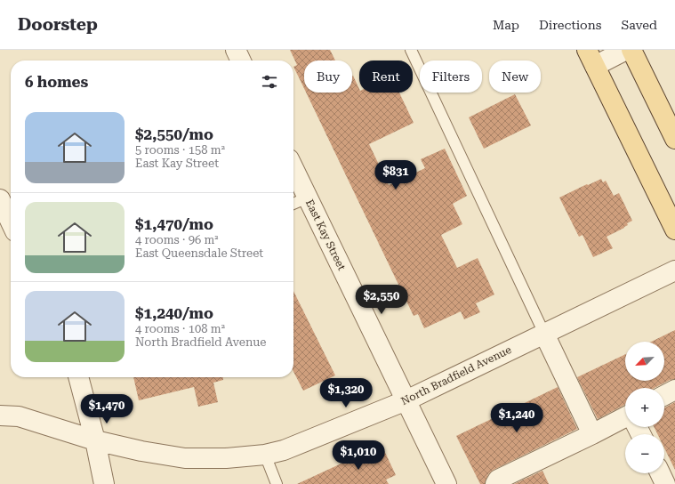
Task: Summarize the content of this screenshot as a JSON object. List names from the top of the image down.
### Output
{
  "streets": {
    "street": ["East Kay Street", "North Bradfield Avenue"]
  },
  "crossings": [
    ["East Kay Street", "North Bradfield Avenue"]
  ],
  "north": "bottom left",
  "page": {
    "header": "Doorstep",
    "nav": ["Map", "Directions", "Saved"],
    "chip": [
      "Buy",
      "Rent",
      "Filters",
      "New"
    ],
    "heading": "6 homes",
    "list": [
      {
        "name": "$2,550/mo",
        "note": "5 rooms · 158 m² · East Kay Street"
      },
      {
        "name": "$1,470/mo",
        "note": "4 rooms · 96 m² · East Queensdale Street"
      },
      {
        "name": "$1,240/mo",
        "note": "4 rooms · 108 m² · North Bradfield Avenue"
      }
    ],
    "price": [
      "$831",
      "$2,550",
      "$1,320",
      "$1,470",
      "$1,240",
      "$1,010"
    ],
    "map_buttons": ["+", "−"]
  }
}
